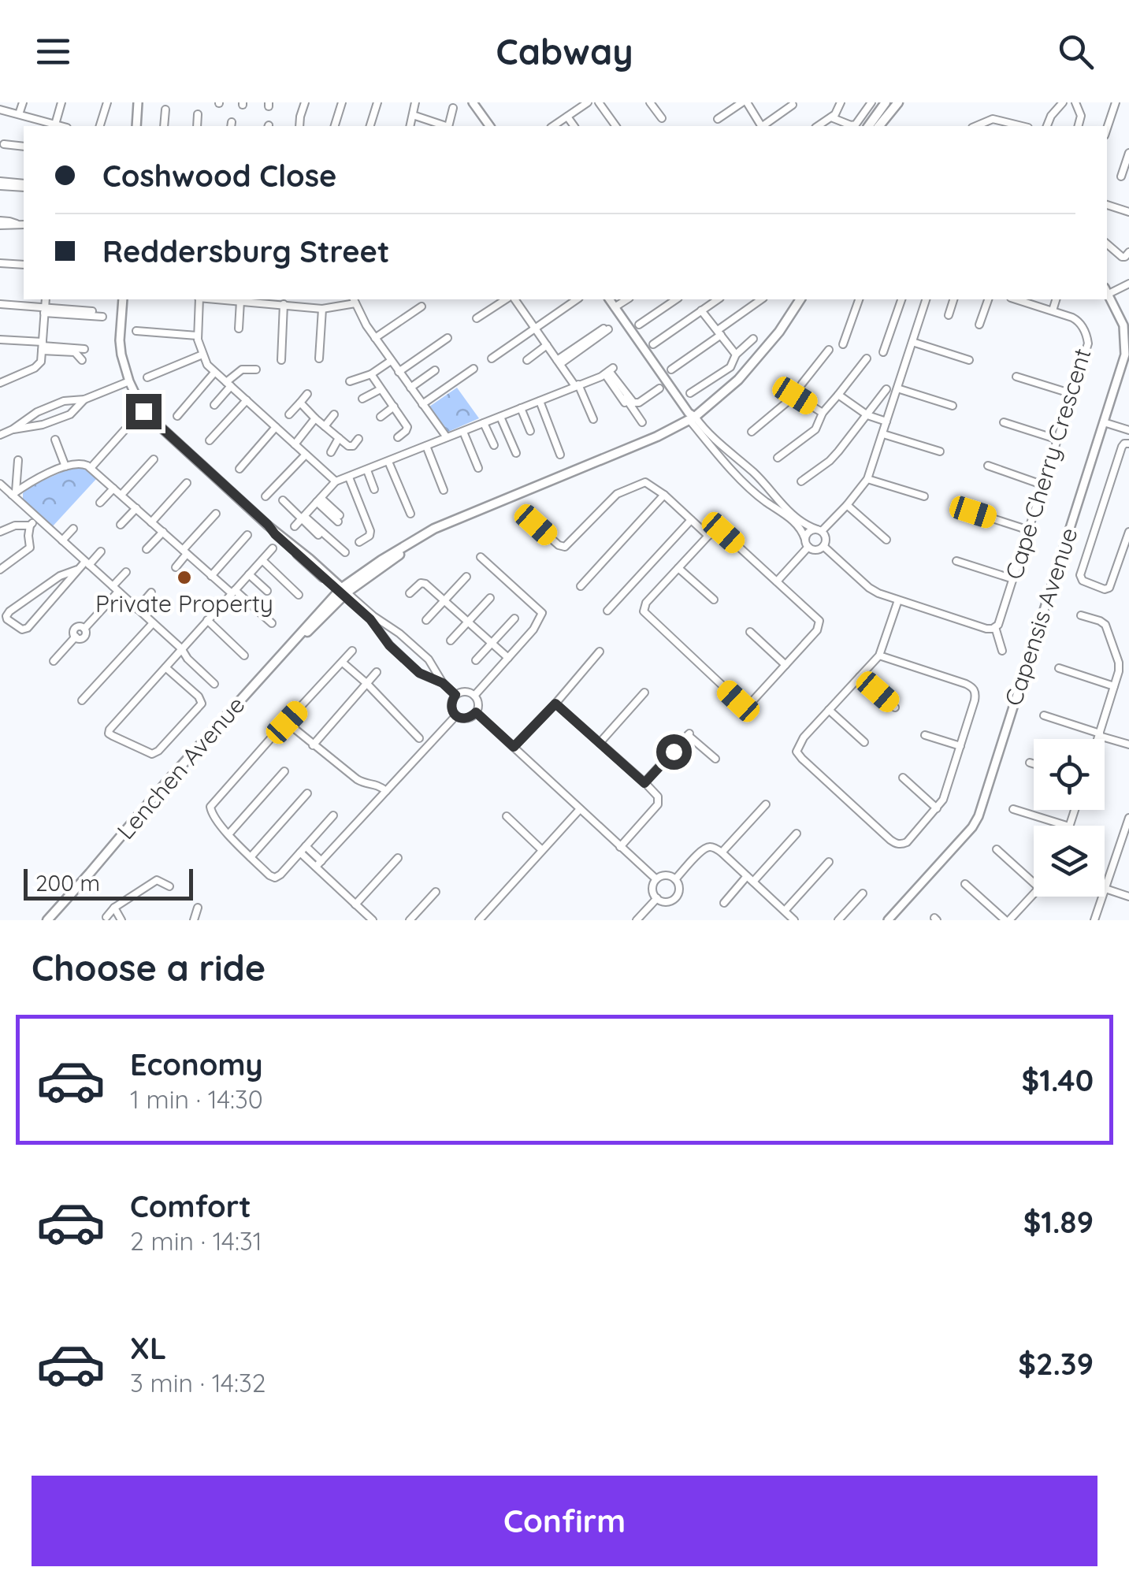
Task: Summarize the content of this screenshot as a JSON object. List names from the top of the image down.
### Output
{
  "streets": {
    "main road": ["Lenchen Avenue"],
    "street": ["Cape Cherry Crescent", "Capensis Avenue"]
  },
  "places": ["Private Property"],
  "scale_bar": "200 m",
  "page": {
    "header": "Cabway",
    "banner": ["Coshwood Close", "Reddersburg Street"],
    "scale": "200 m",
    "heading": "Choose a ride",
    "list": [
      {
        "name": "Economy",
        "note": "1 min · 14:30",
        "value": "$1.40"
      },
      {
        "name": "Comfort",
        "note": "2 min · 14:31",
        "value": "$1.89"
      },
      {
        "name": "XL",
        "note": "3 min · 14:32",
        "value": "$2.39"
      }
    ],
    "buttons": "Confirm"
  }
}
